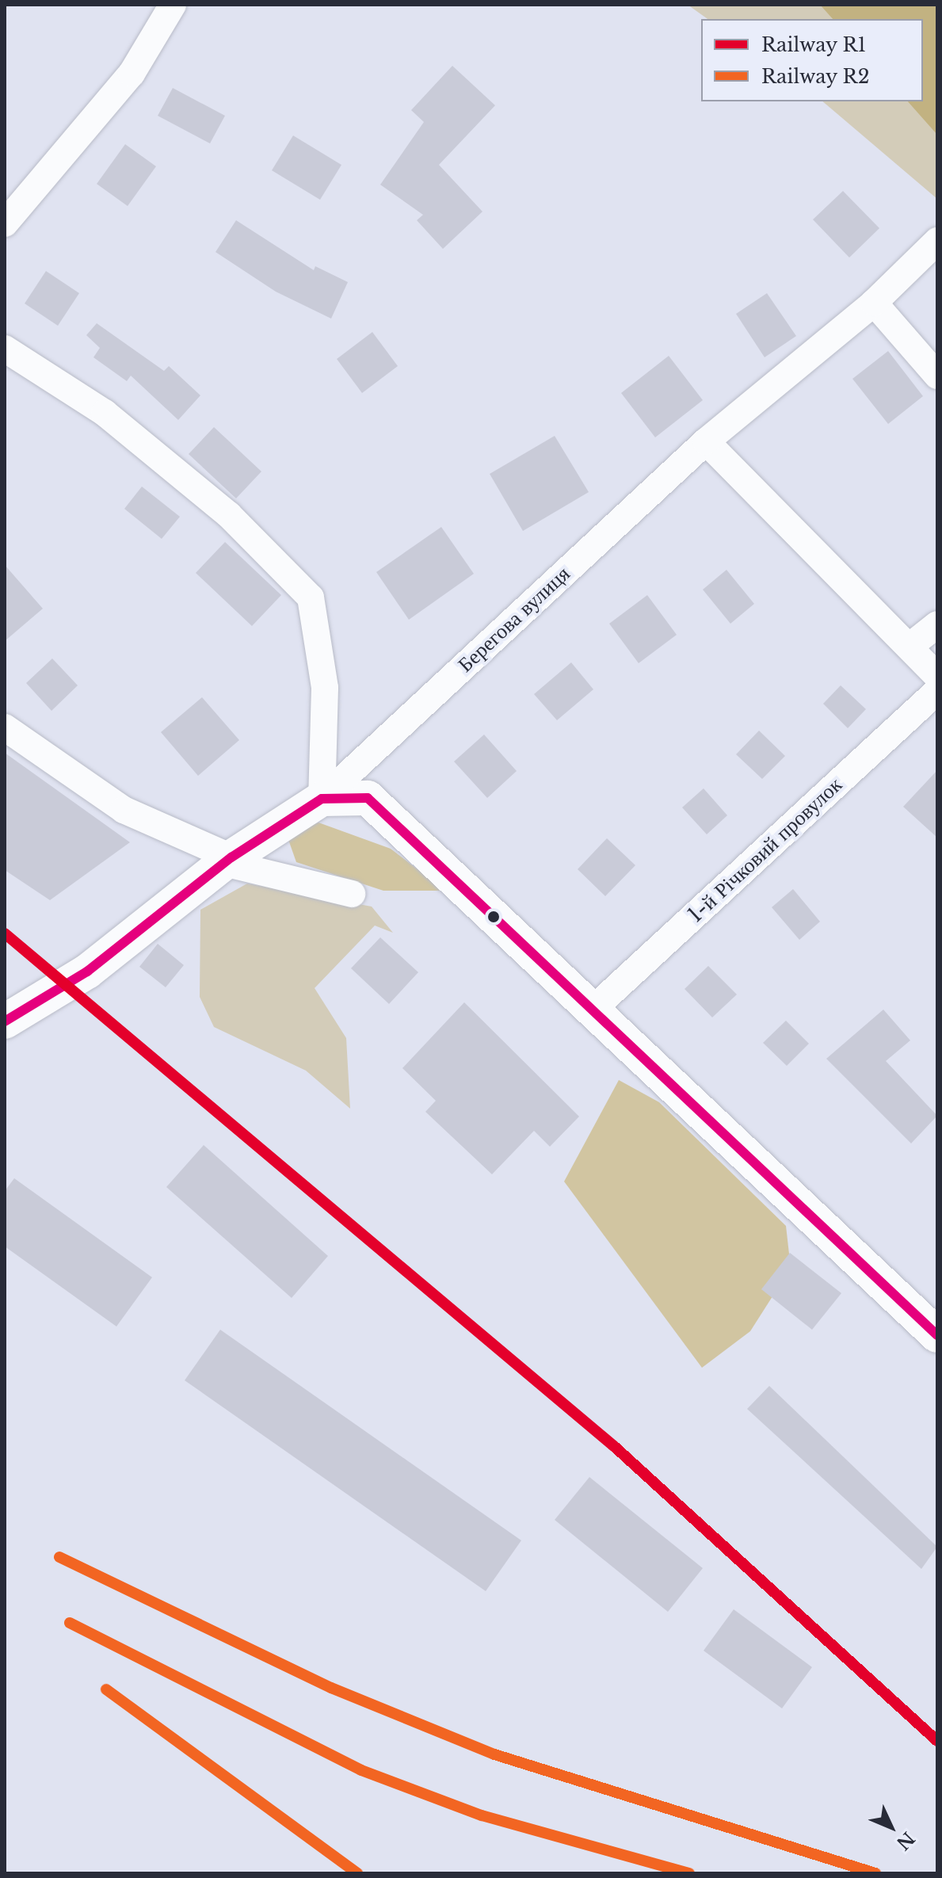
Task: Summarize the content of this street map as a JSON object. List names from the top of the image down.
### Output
{
  "streets": {
    "street": ["Берегова вулиця", "1-й Річковий провулок"]
  },
  "lines": ["rail line R1", "rail line R2"],
  "legend": ["Railway R1", "Railway R2"],
  "north": "bottom right"
}
